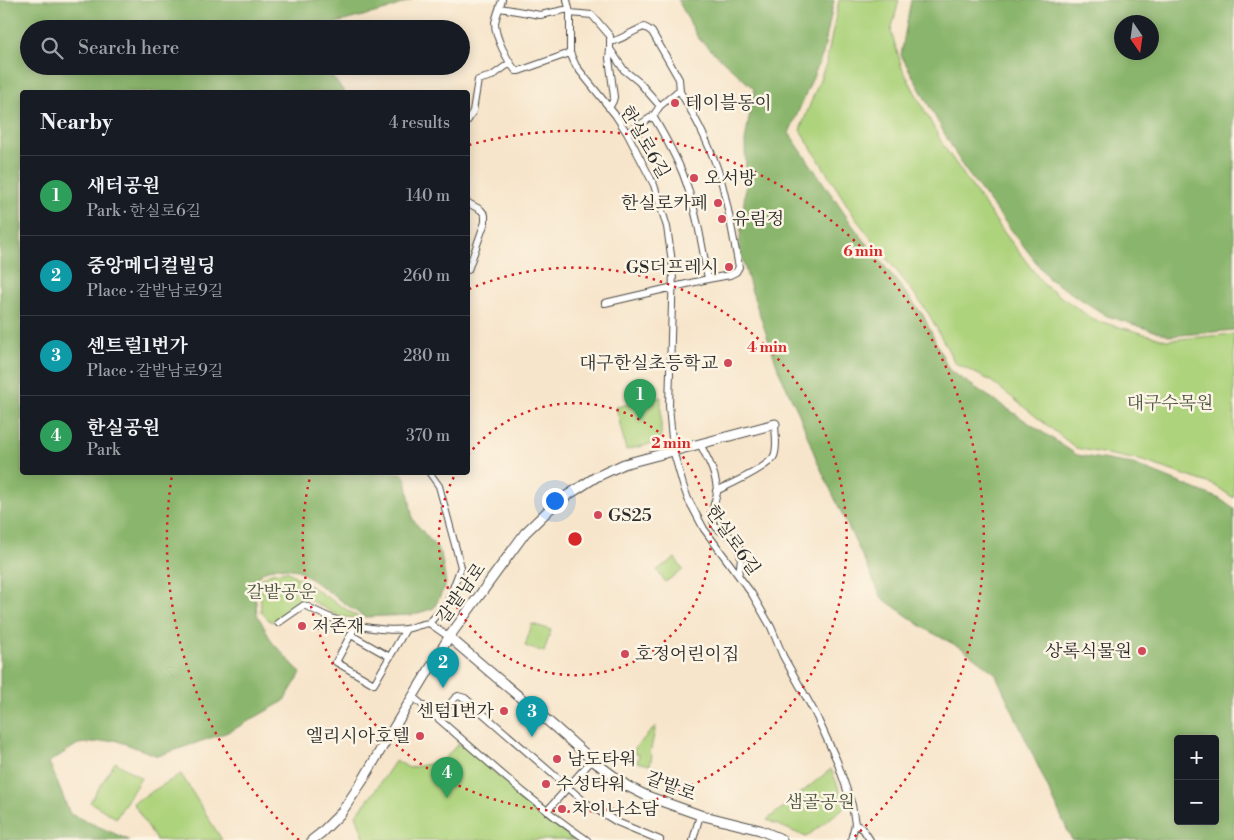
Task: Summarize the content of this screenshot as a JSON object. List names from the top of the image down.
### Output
{
  "streets": {
    "main road": ["갈밭남로", "갈밭로"],
    "street": ["한실로6길"]
  },
  "crossings": [
    ["한실로6길", "갈밭남로"],
    ["갈밭남로", "갈밭로"]
  ],
  "parks": ["대구수목원", "갈밭공운", "샘골공원"],
  "places": [
    "테이블동이",
    "오서방",
    "한실로카페",
    "유림정",
    "GS더프레시",
    "대구한실초등학교",
    "GS25",
    "저존재",
    "상록식물원",
    "호정어린이집",
    "센텀1번가",
    "엘리시아호텔",
    "남도타워",
    "수성타워",
    "차이나소담"
  ],
  "north": "bottom",
  "page": {
    "search": "Search here",
    "heading": ["Nearby", "4 results"],
    "list": [
      {
        "mark": "1",
        "name": "새터공원",
        "note": "Park · 한실로6길",
        "value": "140 m"
      },
      {
        "mark": "2",
        "name": "중앙메디컬빌딩",
        "note": "Place · 갈밭남로9길",
        "value": "260 m"
      },
      {
        "mark": "3",
        "name": "센트럴1번가",
        "note": "Place · 갈밭남로9길",
        "value": "280 m"
      },
      {
        "mark": "4",
        "name": "한실공원",
        "note": "Park",
        "value": "370 m"
      }
    ],
    "pins": [
      "1",
      "2",
      "3",
      "4"
    ],
    "map_buttons": ["+", "−"]
  },
  "rings": ["6 min", "4 min", "2 min"]
}
